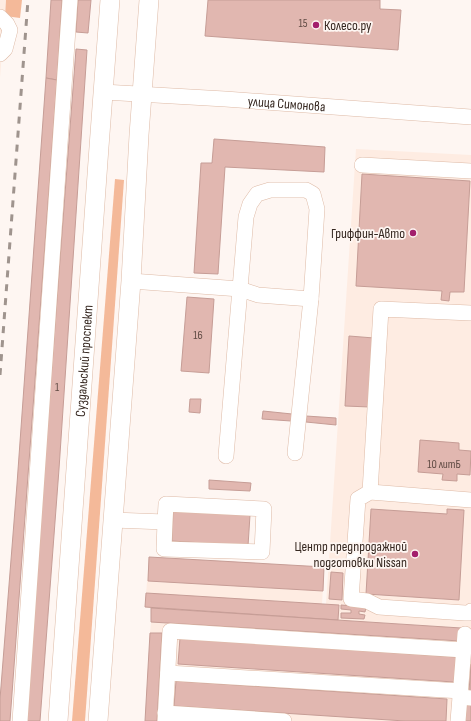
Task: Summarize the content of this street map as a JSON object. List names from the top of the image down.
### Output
{
  "streets": {
    "main road": ["Суздальский проспект"],
    "street": ["улица Симонова"]
  },
  "crossings": [
    ["улица Симонова", "Суздальский проспект"]
  ],
  "places": ["Колесо.ру", "Гриффин-Авто", "Центр предпродажной подготовки Nissan"],
  "house_numbers": [
    "15",
    "16",
    "1",
    "10 литБ"
  ]
}
